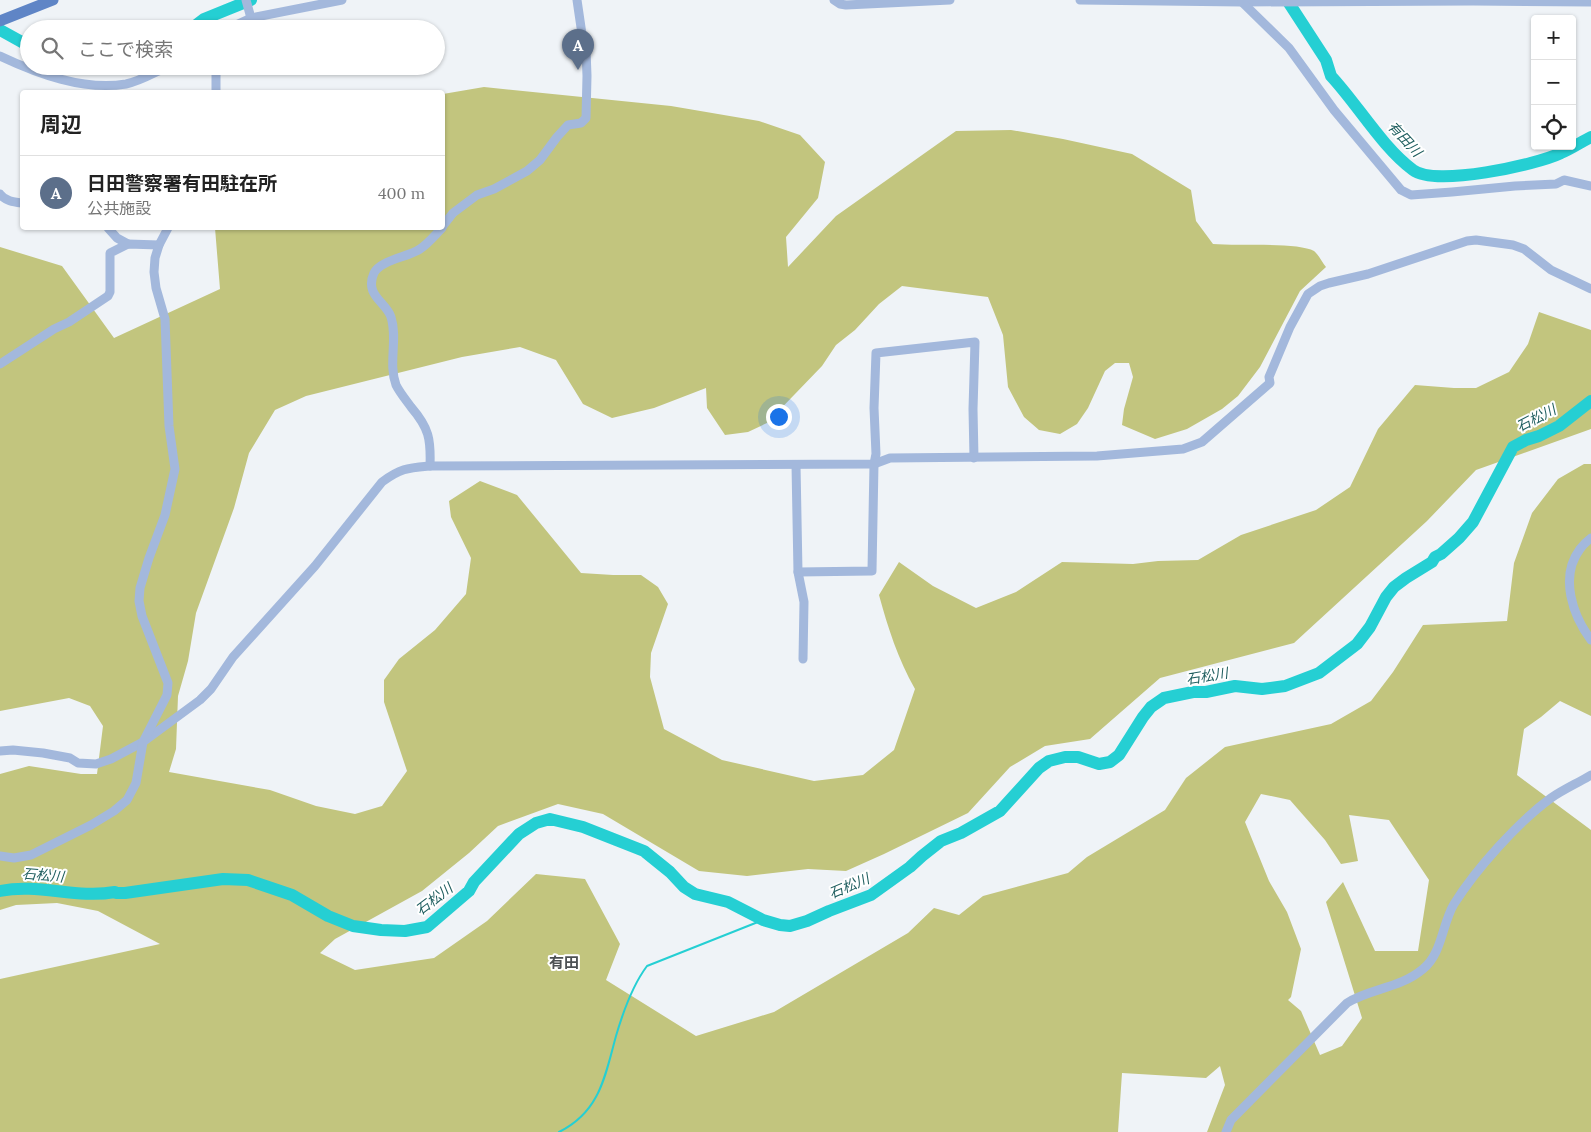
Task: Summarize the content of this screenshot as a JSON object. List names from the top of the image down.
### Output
{
  "districts": ["有田"],
  "water": ["有田川", "石松川"],
  "page": {
    "map_buttons": ["+", "−"],
    "search": "ここで検索",
    "pins": "A",
    "heading": "周辺",
    "list": [
      {
        "mark": "A",
        "name": "日田警察署有田駐在所",
        "note": "公共施設",
        "value": "400 m"
      }
    ]
  }
}
